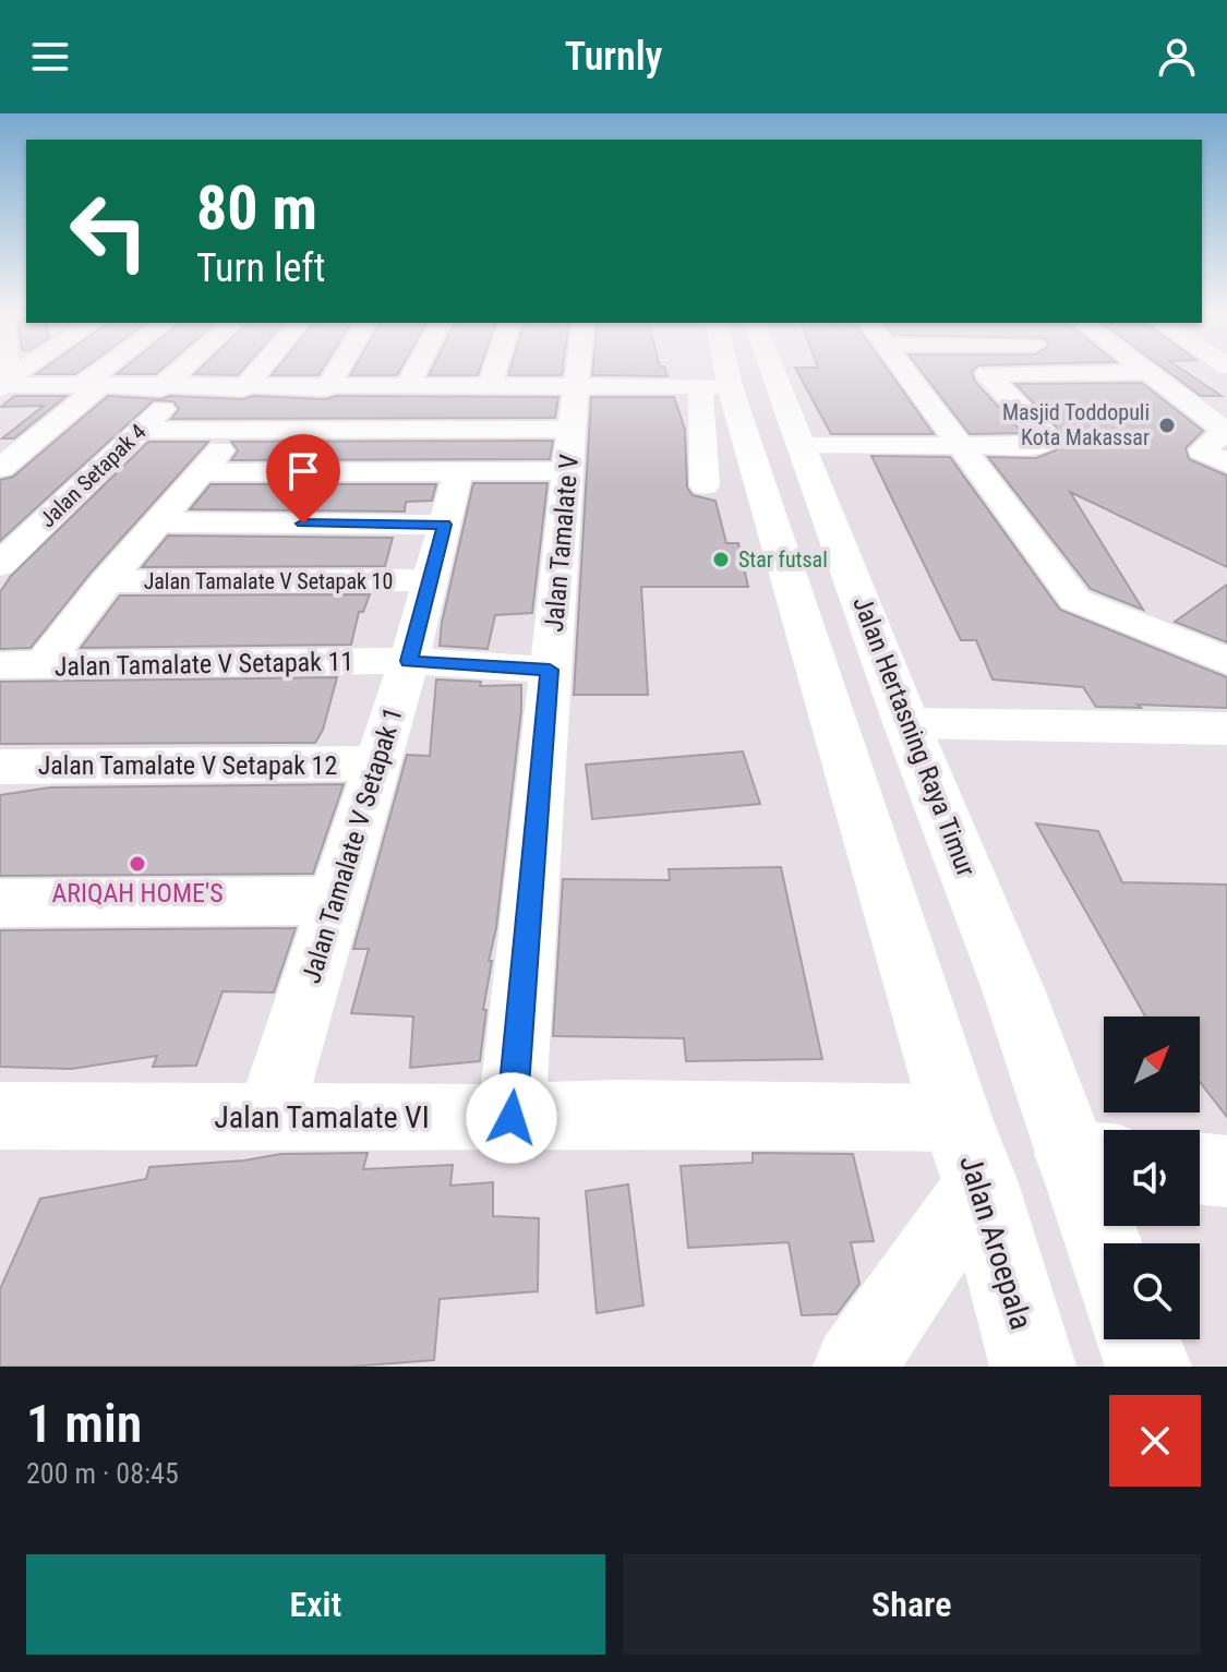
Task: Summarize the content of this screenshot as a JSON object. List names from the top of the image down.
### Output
{
  "streets": {
    "main road": ["Jalan Hertasning Raya Timur", "Jalan Aroepala"],
    "street": [
      "Jalan Setapak 4",
      "Jalan Tamalate V",
      "Jalan Tamalate V Setapak 10",
      "Jalan Tamalate V Setapak 11",
      "Jalan Tamalate V Setapak 12",
      "Jalan Tamalate V Setapak 1",
      "Jalan Tamalate VI"
    ]
  },
  "crossings": [
    ["Jalan Tamalate V", "Jalan Tamalate V Setapak 11"],
    ["Jalan Tamalate V", "Jalan Tamalate VI"],
    ["Jalan Tamalate V Setapak 10", "Jalan Tamalate V Setapak 1"],
    ["Jalan Tamalate V Setapak 11", "Jalan Tamalate V Setapak 1"],
    ["Jalan Tamalate V Setapak 12", "Jalan Tamalate V Setapak 1"],
    ["Jalan Tamalate V Setapak 1", "Jalan Tamalate VI"],
    ["Jalan Tamalate VI", "Jalan Aroepala"]
  ],
  "places": ["Masjid Toddopuli Kota Makassar", "Star futsal", "ARIQAH HOME'S"],
  "north": "top right",
  "page": {
    "header": "Turnly",
    "turn": ["80 m", "Turn left"],
    "heading": ["1 min", "200 m · 08:45"],
    "buttons": ["Exit", "Share"]
  }
}
